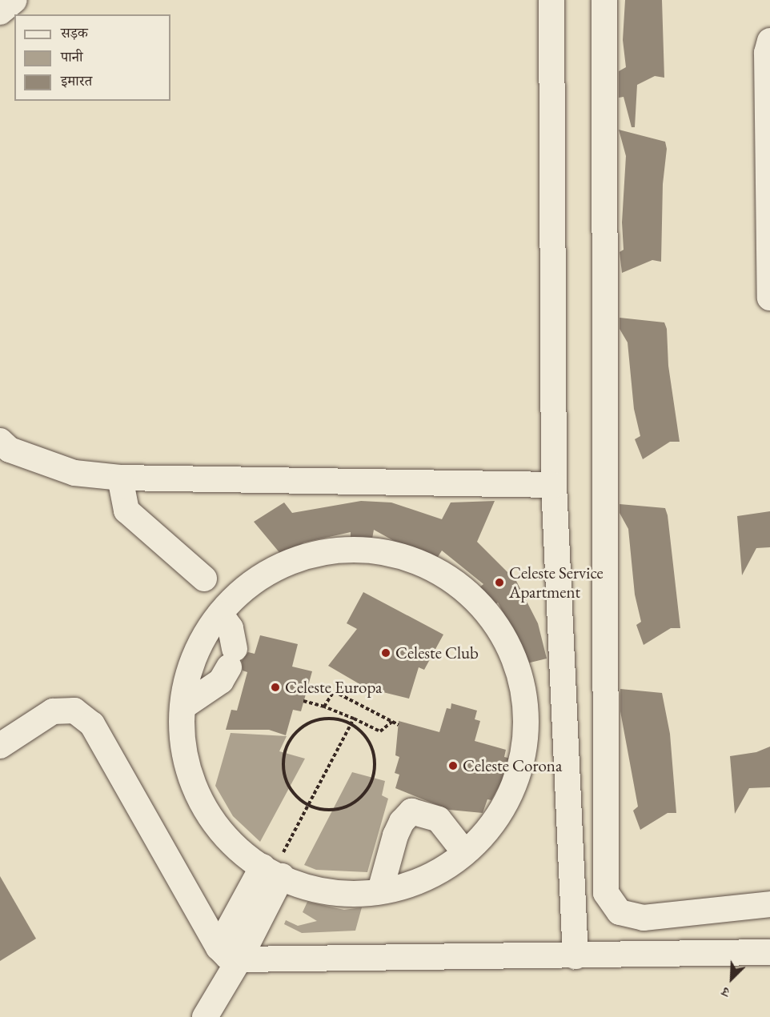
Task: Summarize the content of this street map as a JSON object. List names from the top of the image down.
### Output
{
  "places": [
    "Celeste Service Apartment",
    "Celeste Club",
    "Celeste Europa",
    "Celeste Corona"
  ],
  "legend": ["सड़क", "पानी", "इमारत"],
  "north": "bottom left"
}
